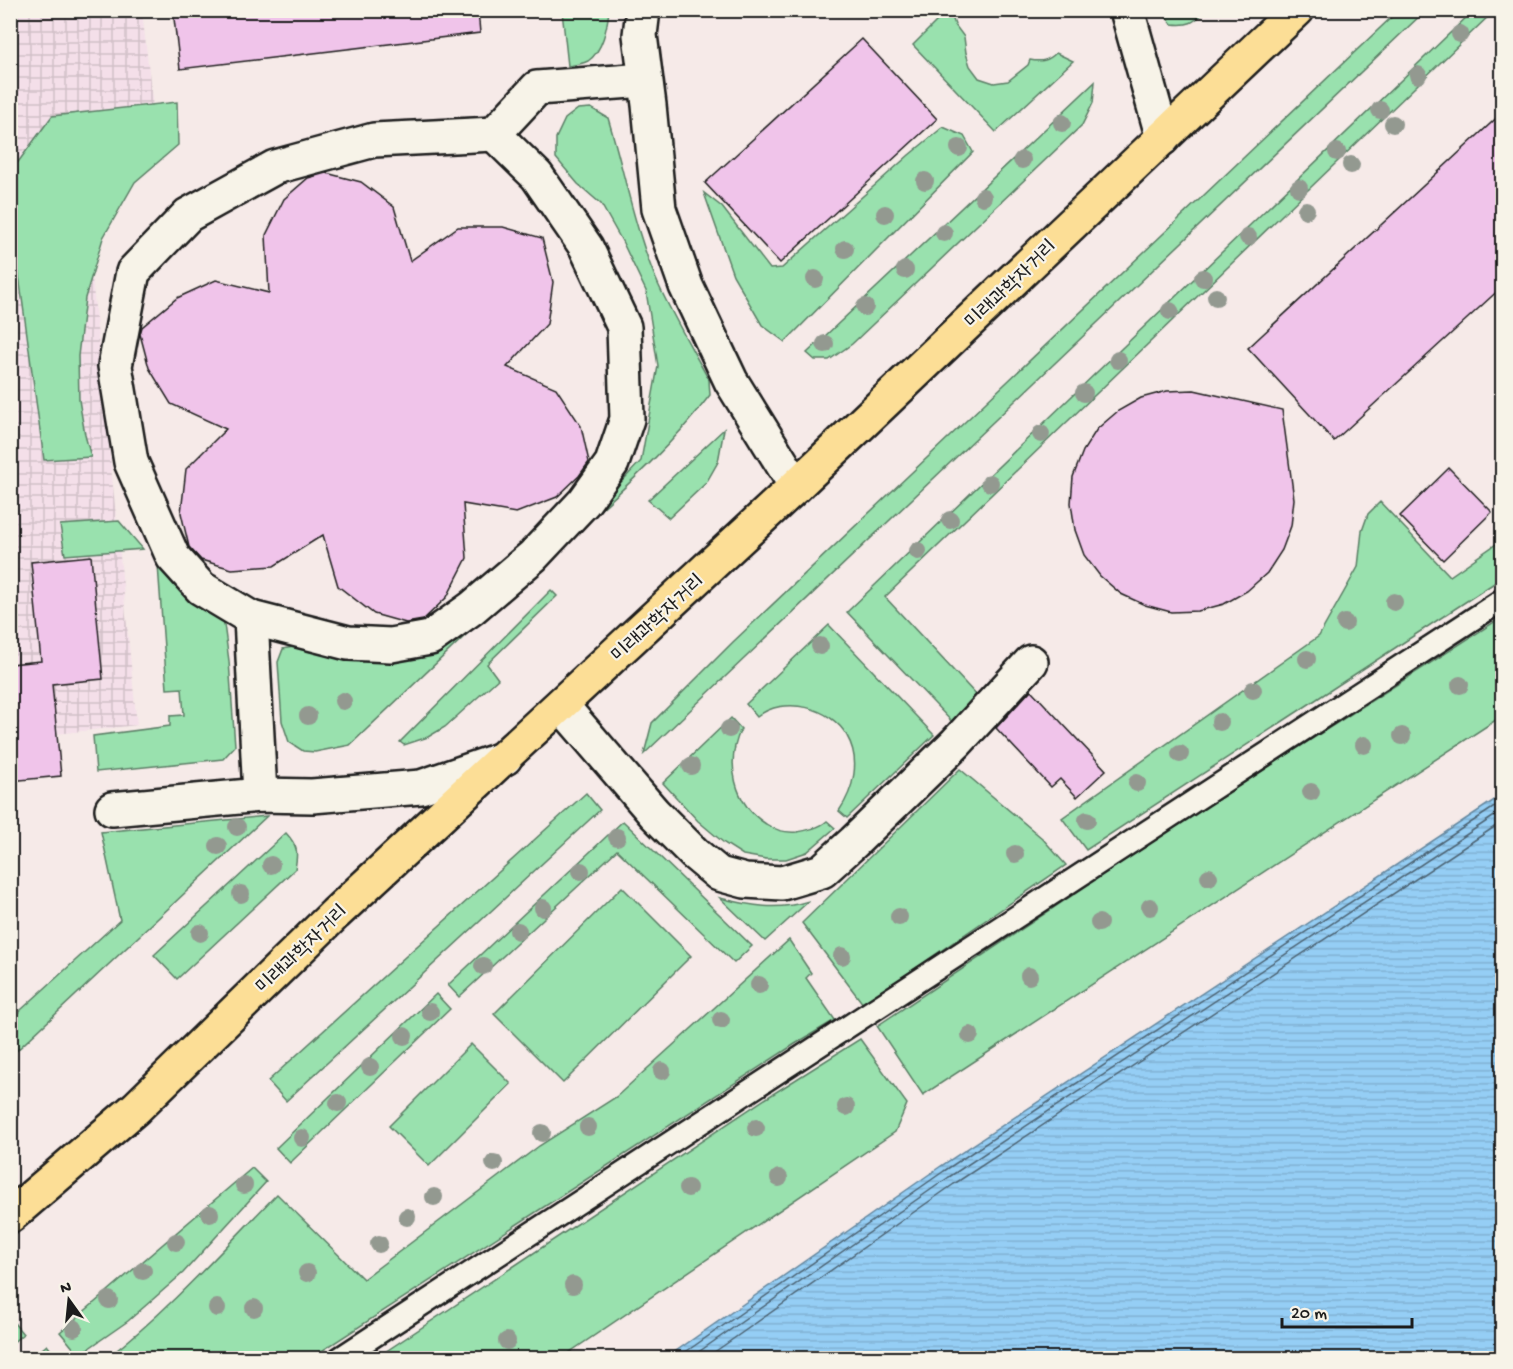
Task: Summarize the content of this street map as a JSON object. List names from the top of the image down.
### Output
{
  "streets": {
    "main road": ["미래과학자거리"]
  },
  "scale_bar": "20 m",
  "north": "top"
}
